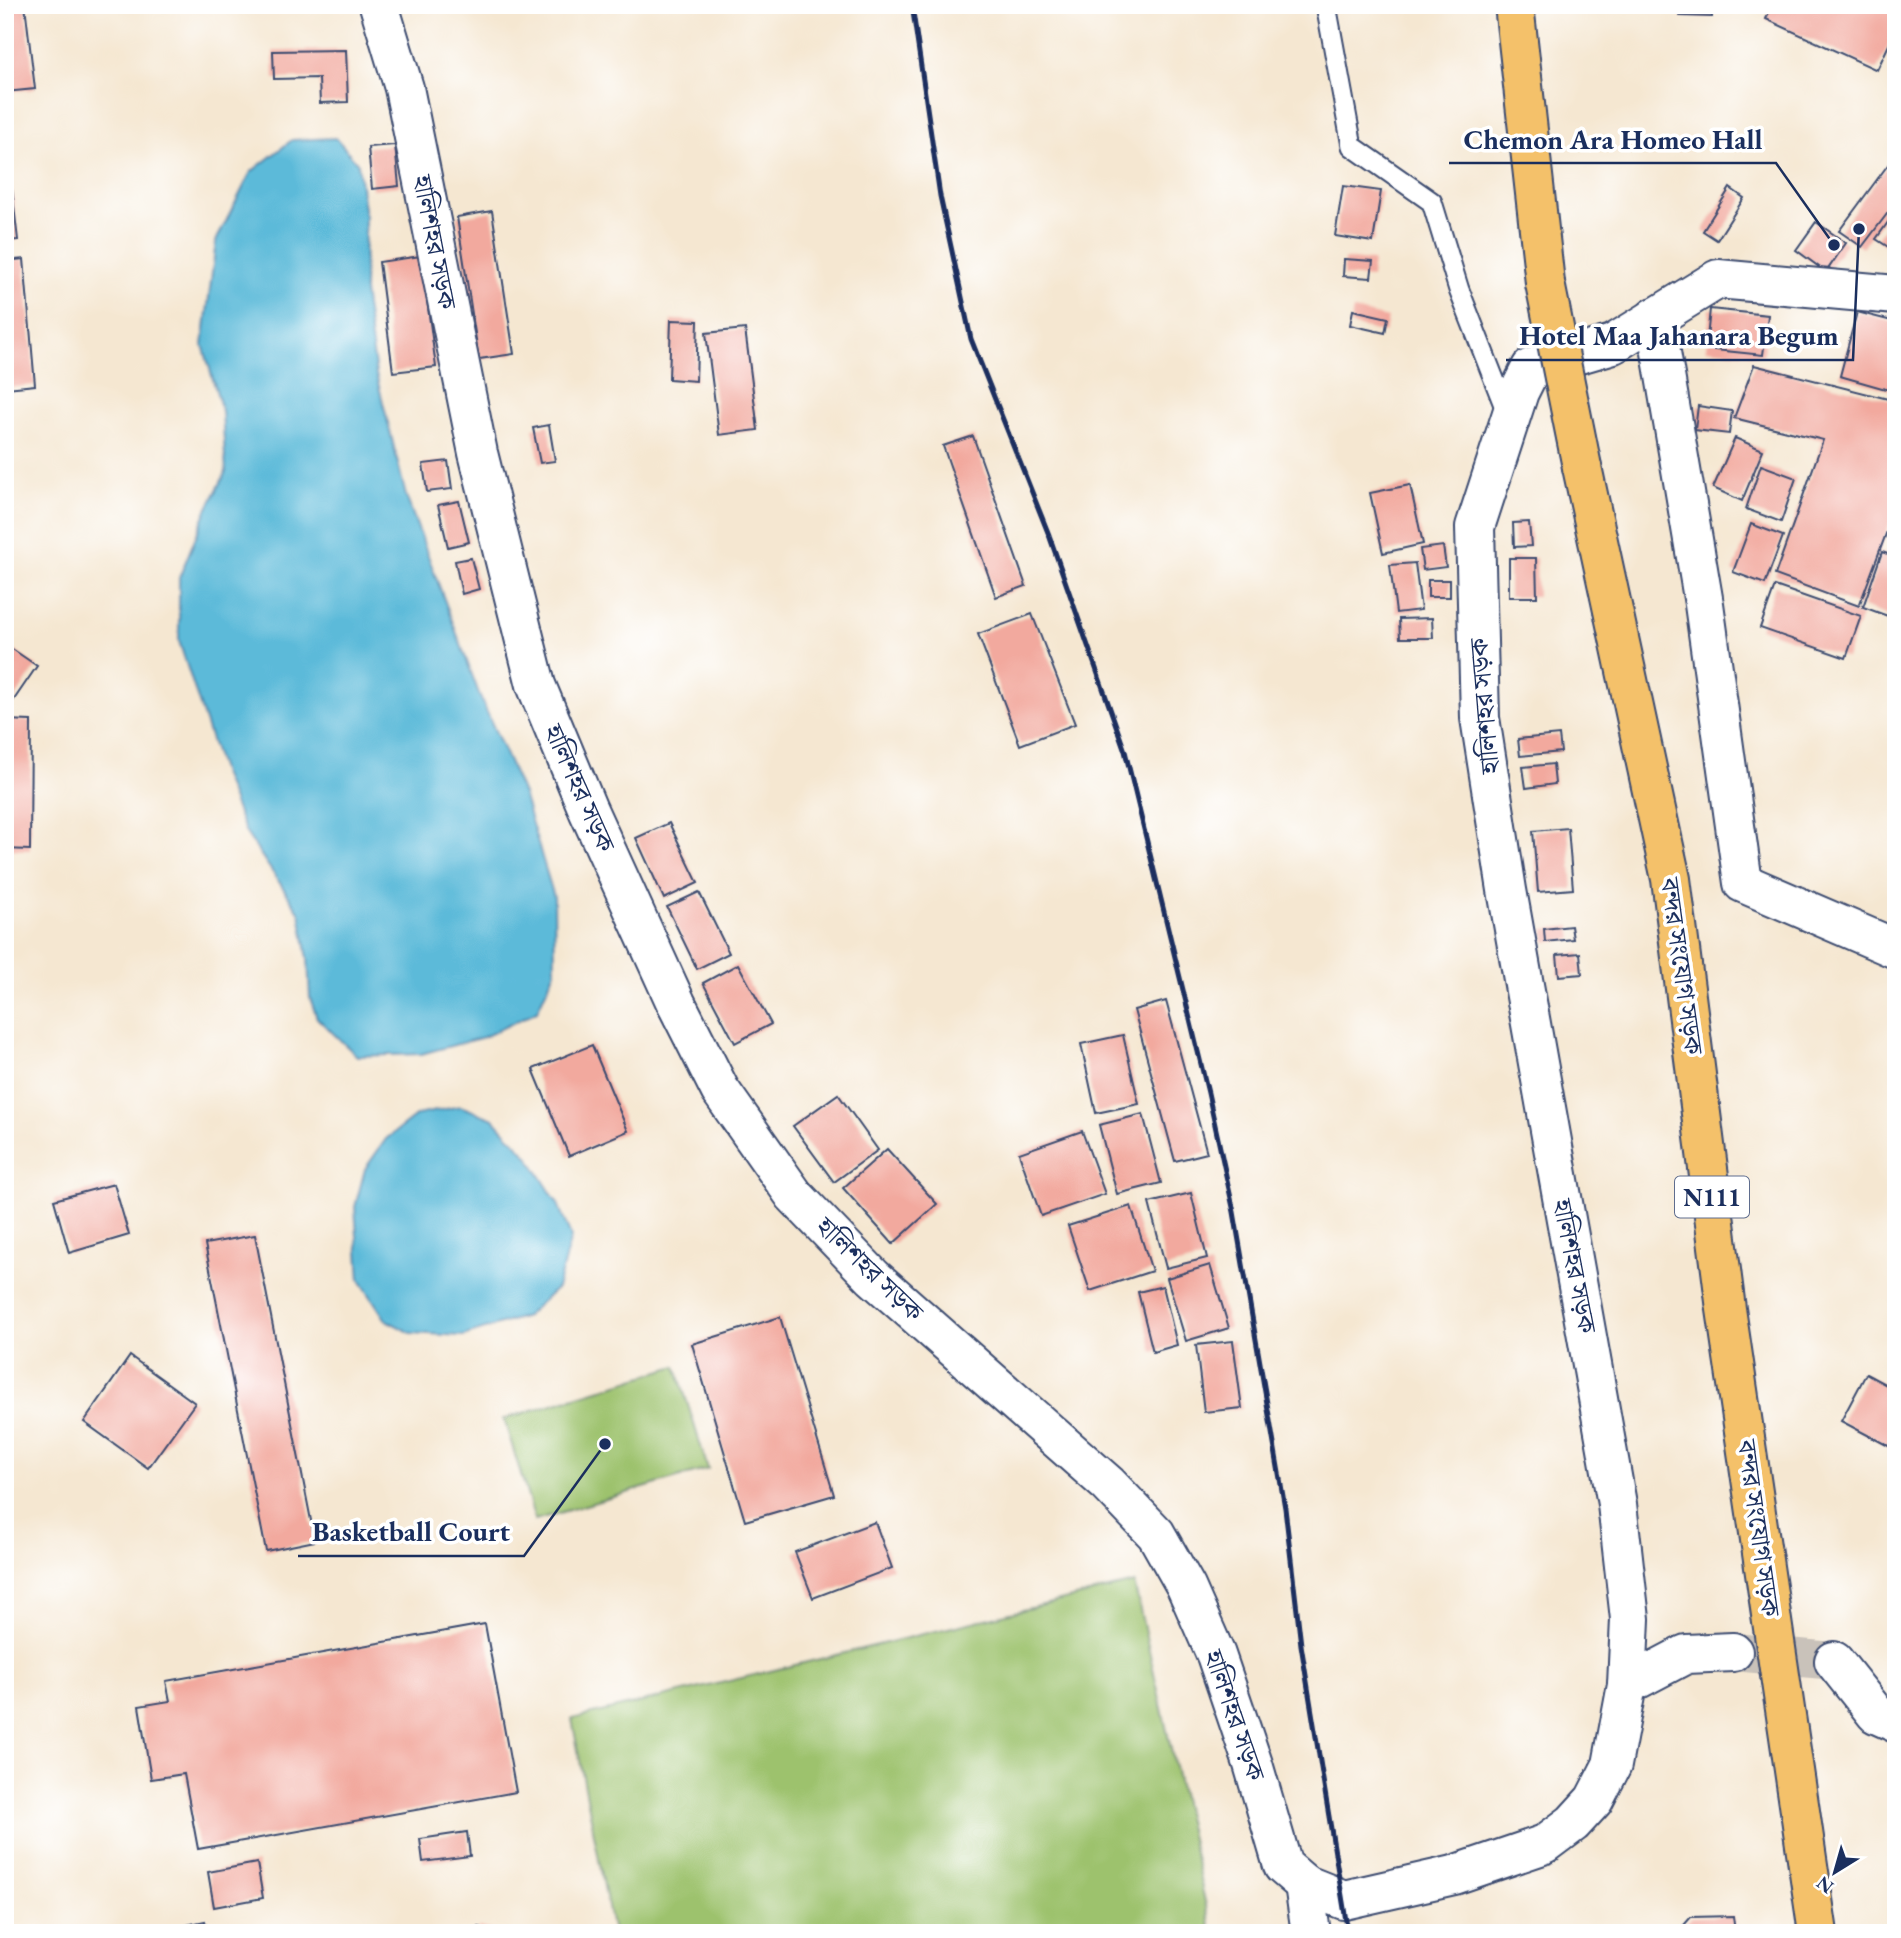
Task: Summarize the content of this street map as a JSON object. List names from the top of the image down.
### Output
{
  "streets": {
    "highway": ["বন্দর সংযোগ সড়ক", "N111"],
    "street": ["হালিশহর সড়ক"]
  },
  "places": ["Hotel Maa Jahanara Begum", "Chemon Ara Homeo Hall", "Basketball Court"],
  "north": "bottom left"
}
